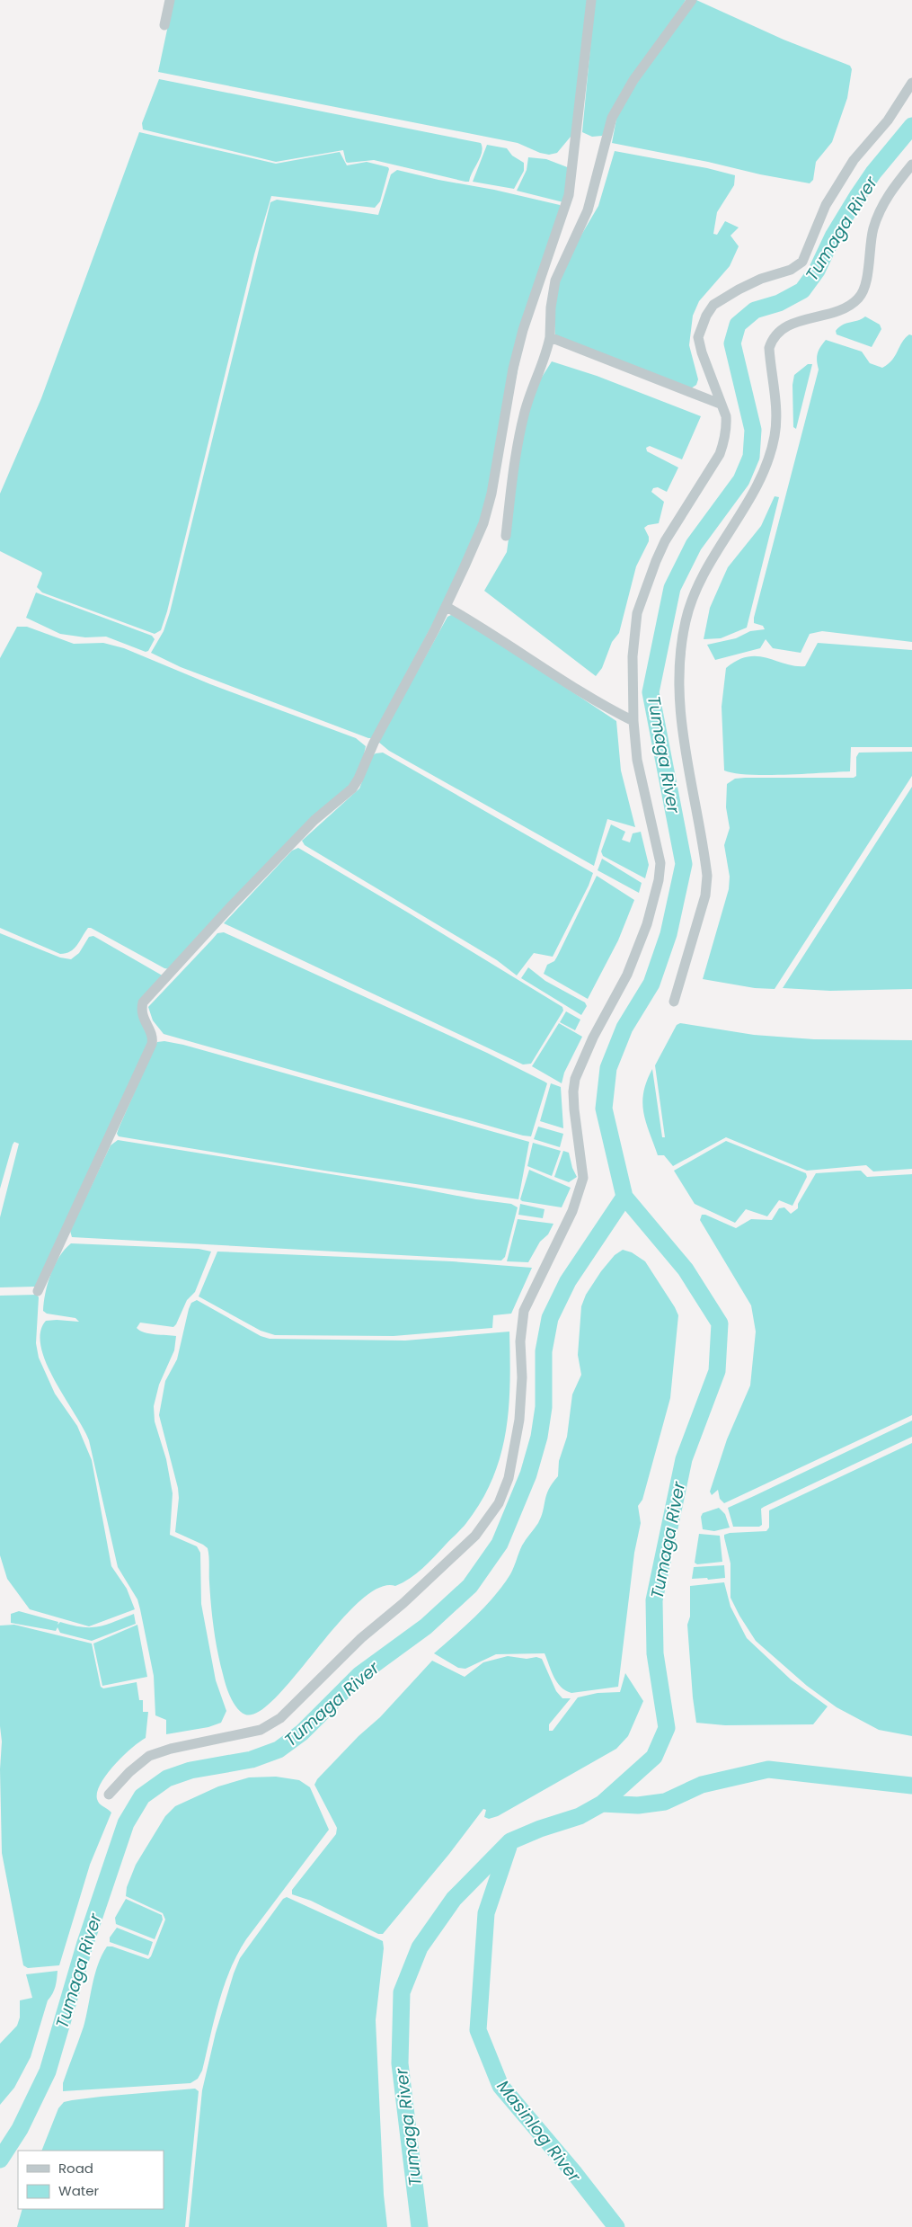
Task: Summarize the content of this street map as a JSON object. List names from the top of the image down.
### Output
{
  "water": ["Tumaga River", "Masinlog River"],
  "legend": ["Road", "Water"]
}
